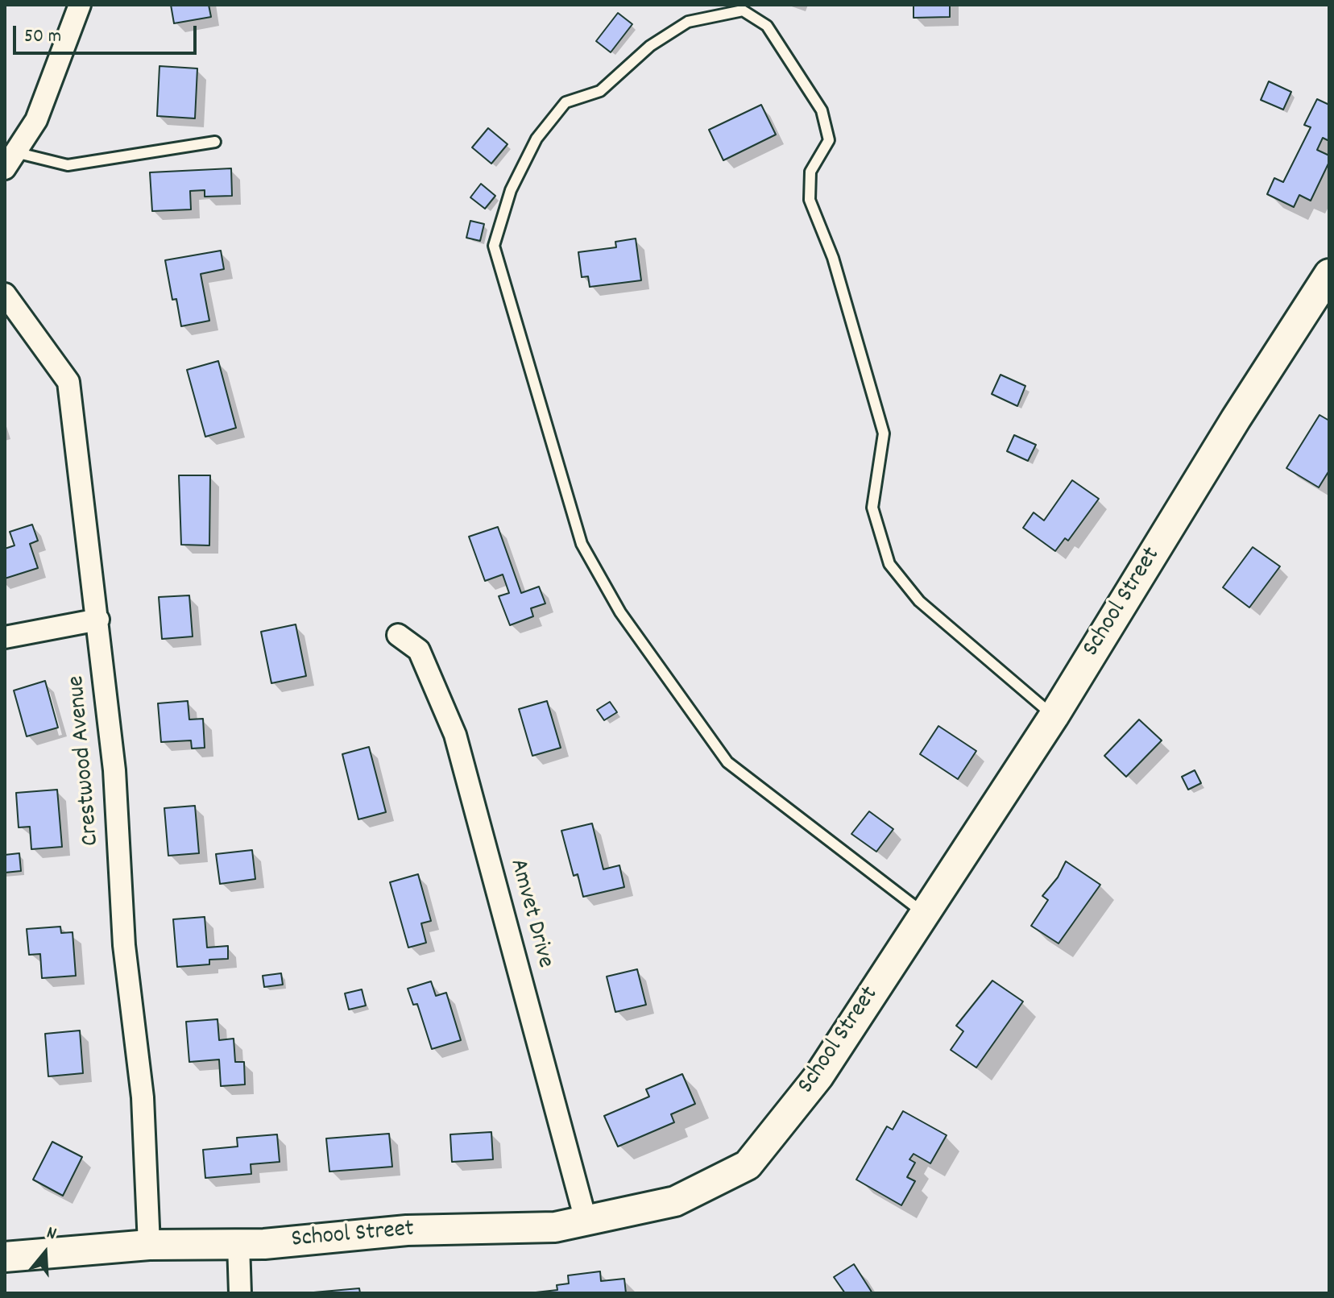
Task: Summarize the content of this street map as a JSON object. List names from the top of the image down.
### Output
{
  "streets": {
    "street": ["School Street", "Crestwood Avenue", "Amvet Drive"]
  },
  "crossings": [
    ["School Street", "Crestwood Avenue"],
    ["School Street", "Amvet Drive"]
  ],
  "scale_bar": "50 m",
  "north": "top"
}
